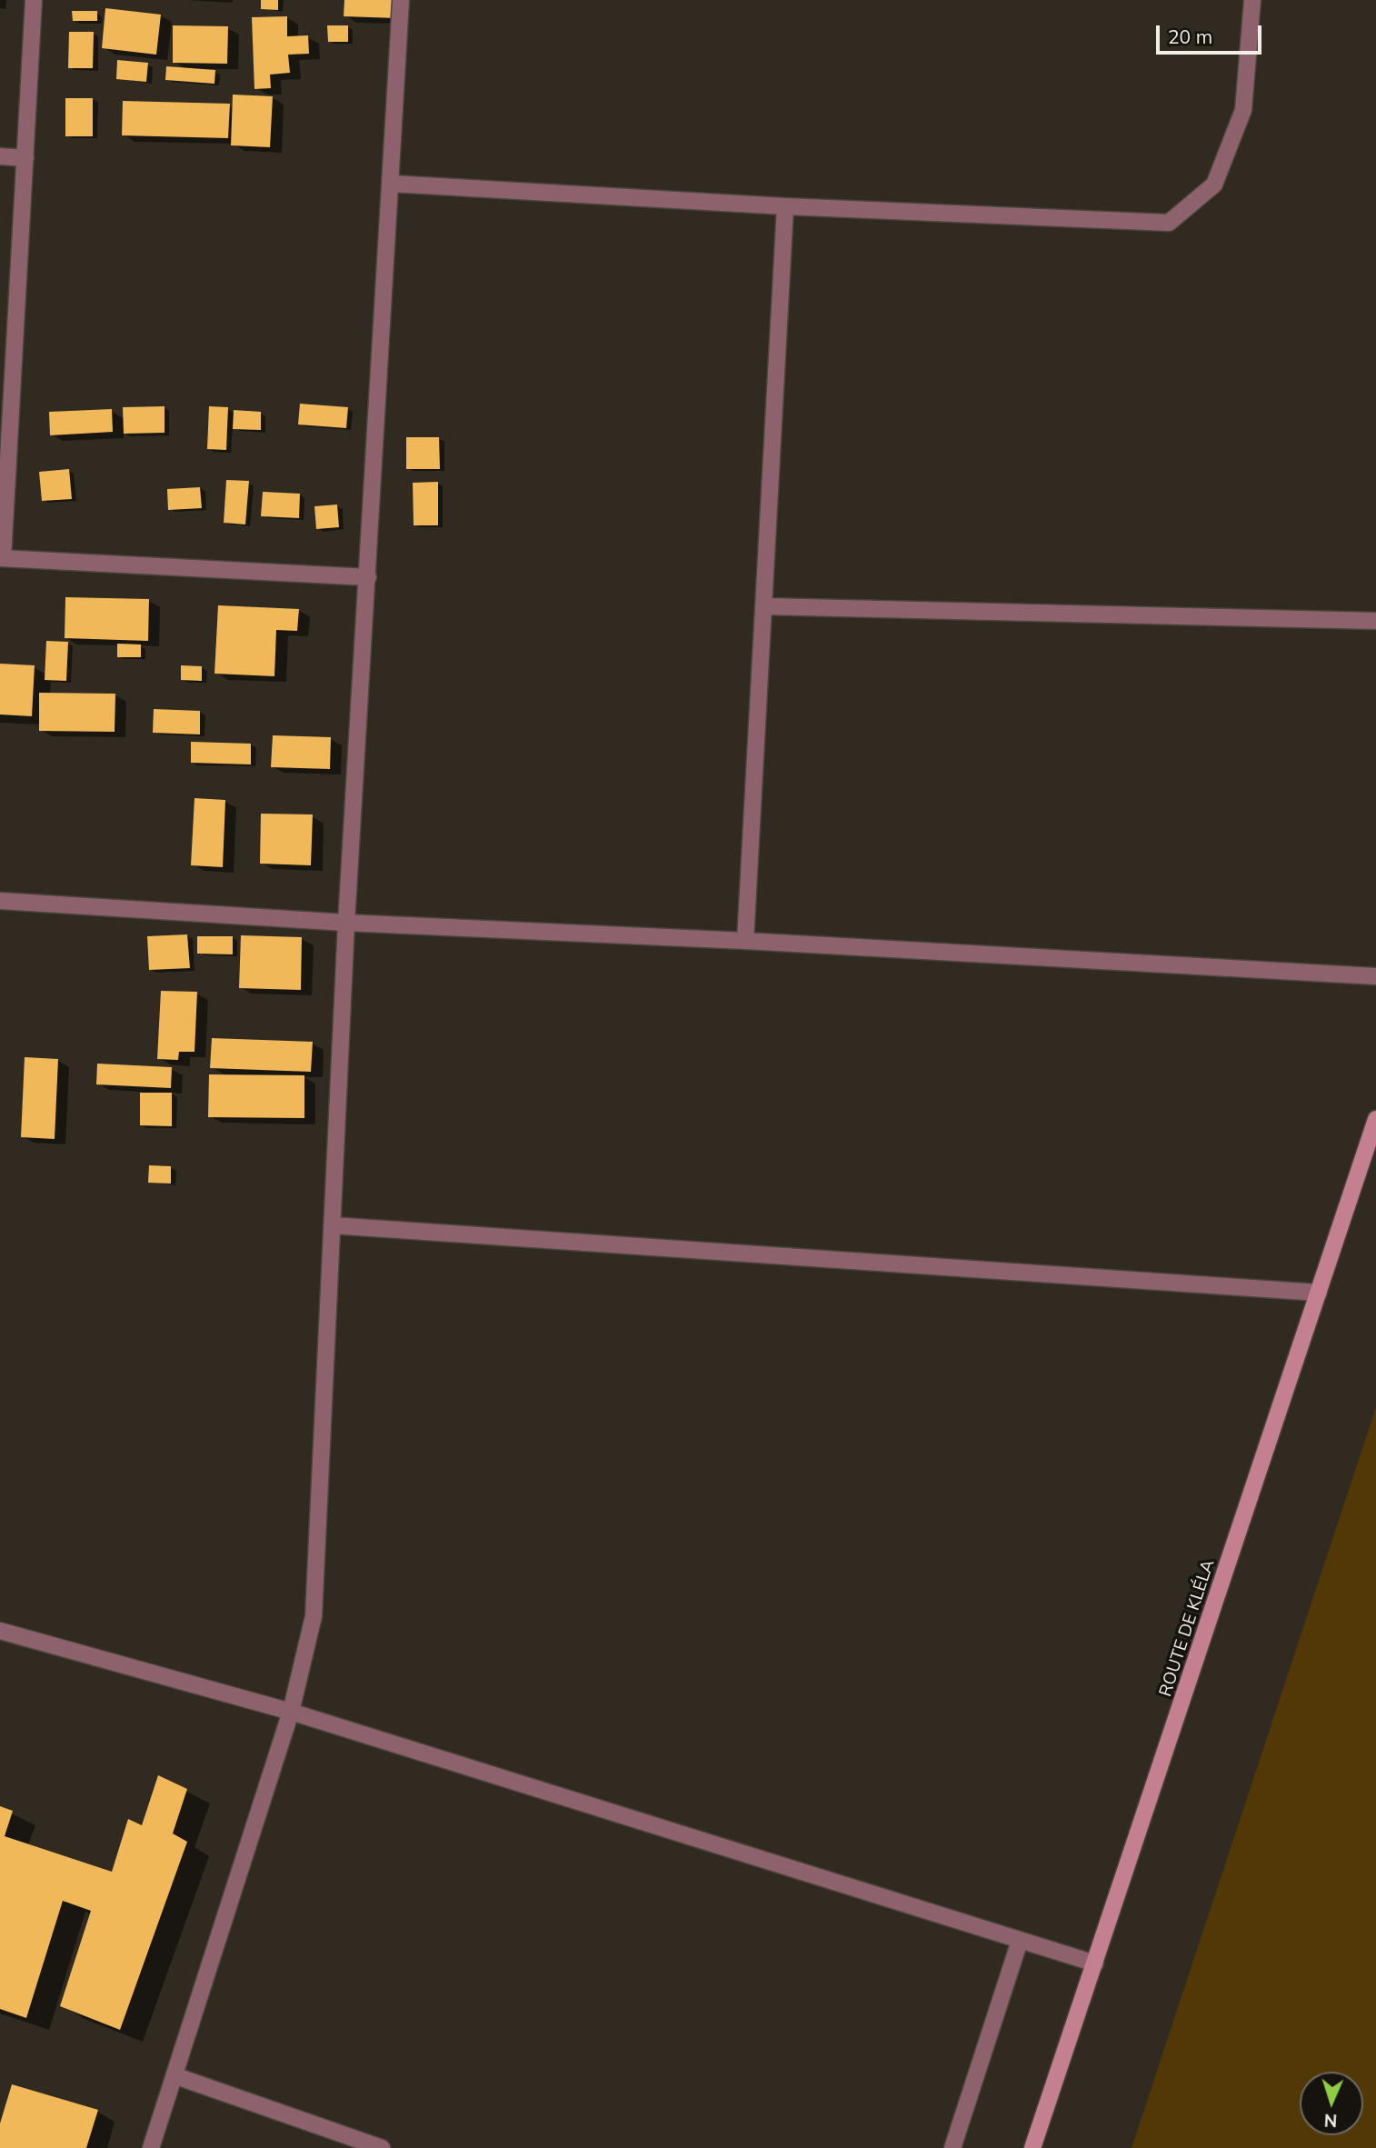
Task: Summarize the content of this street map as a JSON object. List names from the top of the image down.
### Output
{
  "streets": {
    "main road": ["ROUTE DE KLÉLA"]
  },
  "scale_bar": "20 m",
  "north": "bottom"
}
